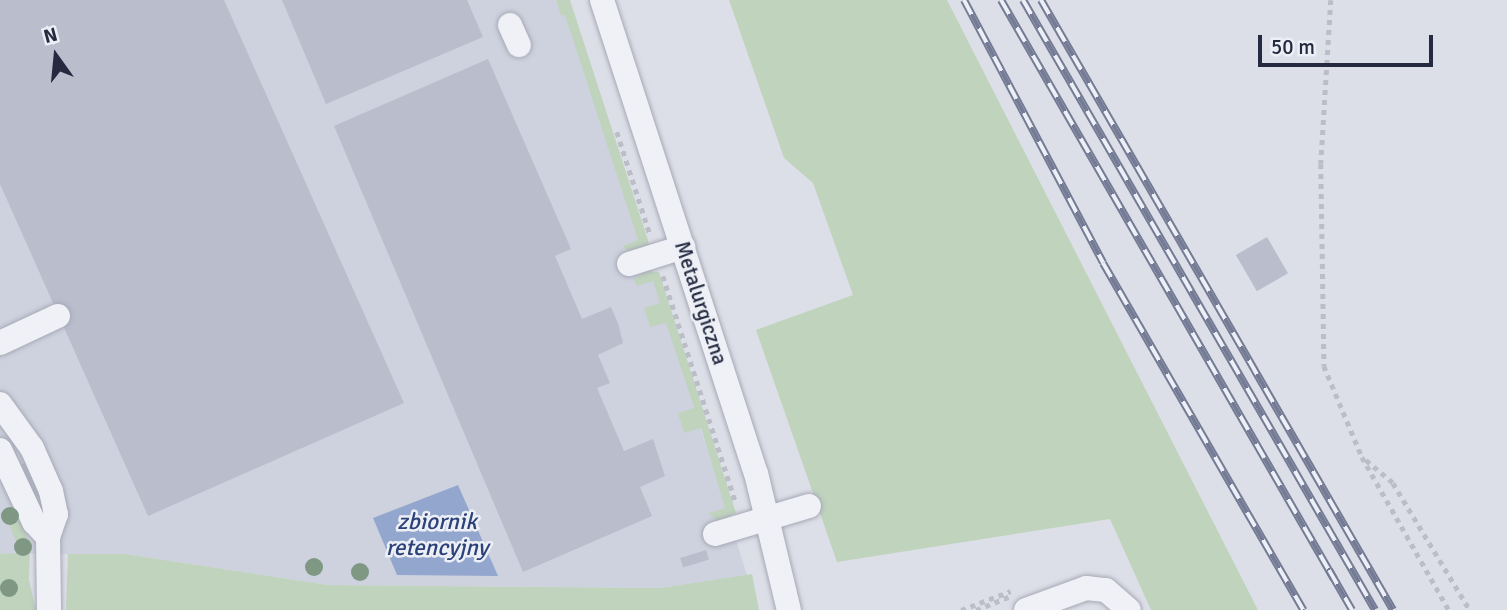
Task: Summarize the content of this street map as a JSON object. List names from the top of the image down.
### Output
{
  "streets": {
    "street": ["Metalurgiczna"]
  },
  "water": ["zbiornik retencyjny"],
  "scale_bar": "50 m",
  "north": "top"
}
